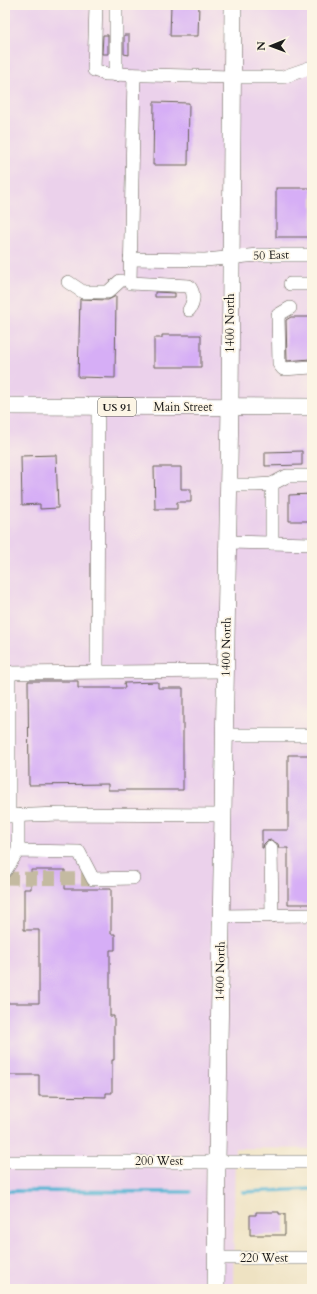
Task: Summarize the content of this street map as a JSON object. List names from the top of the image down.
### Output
{
  "streets": {
    "main road": ["1400 North", "US 91", "Main Street"],
    "street": ["50 East", "200 West", "220 West"]
  },
  "crossings": [
    ["50 East", "1400 North"],
    ["1400 North", "Main Street"],
    ["1400 North", "200 West"],
    ["1400 North", "220 West"]
  ],
  "north": "left"
}
